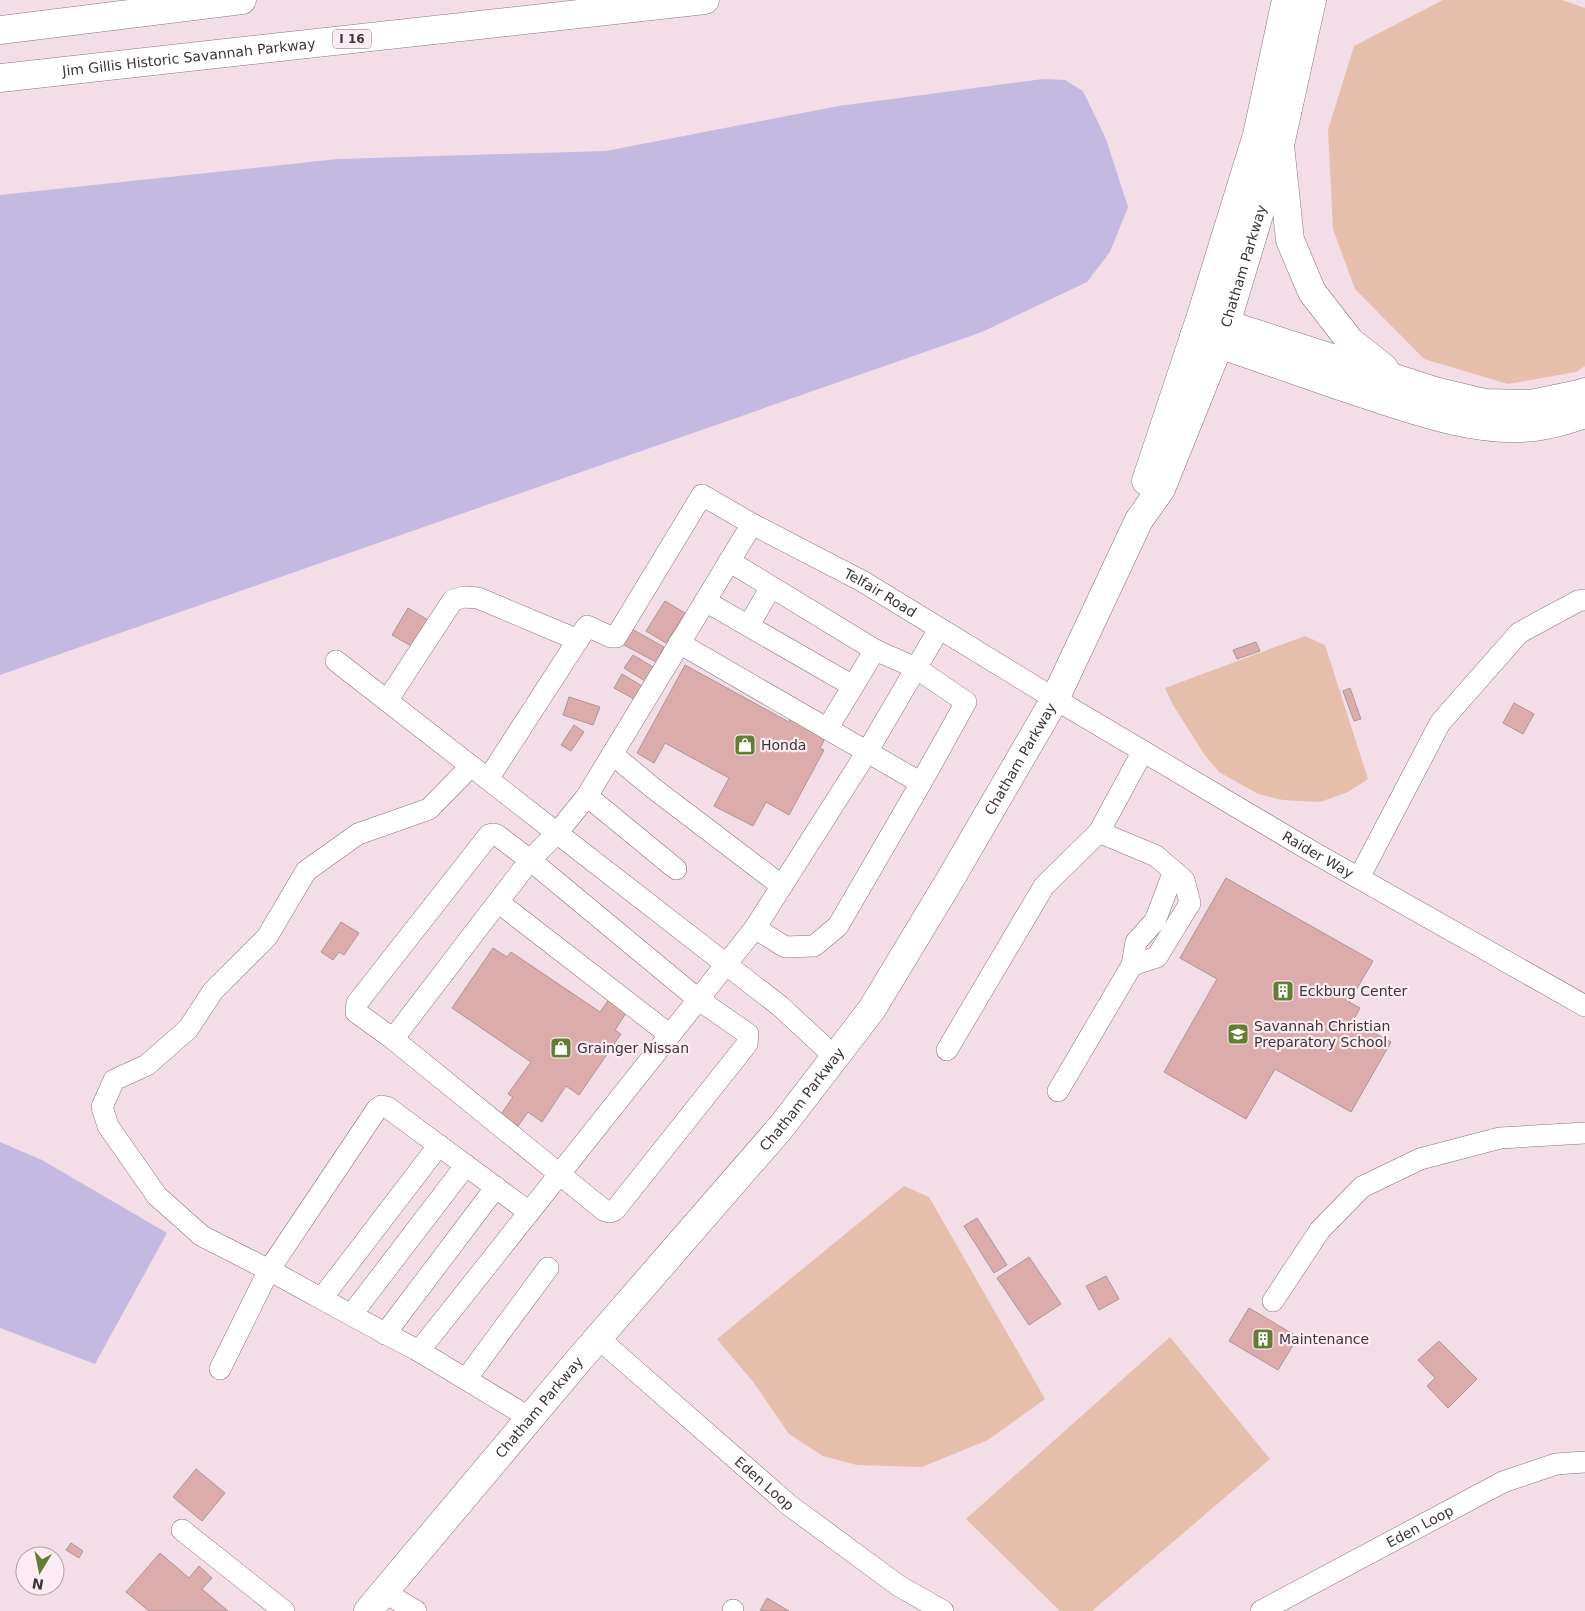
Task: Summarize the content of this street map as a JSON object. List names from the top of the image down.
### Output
{
  "streets": {
    "main road": ["I 16", "Jim Gillis Historic Savannah Parkway", "Chatham Parkway"],
    "street": ["Telfair Road", "Raider Way", "Eden Loop"]
  },
  "crossings": [
    ["Chatham Parkway", "Telfair Road"],
    ["Chatham Parkway", "Raider Way"],
    ["Chatham Parkway", "Eden Loop"],
    ["Telfair Road", "Raider Way"]
  ],
  "places": {
    "shop": ["Honda", "Grainger Nissan"],
    "building": ["Eckburg Center", "Maintenance"],
    "school or university": ["Savannah Christian Preparatory School"]
  },
  "north": "bottom"
}
